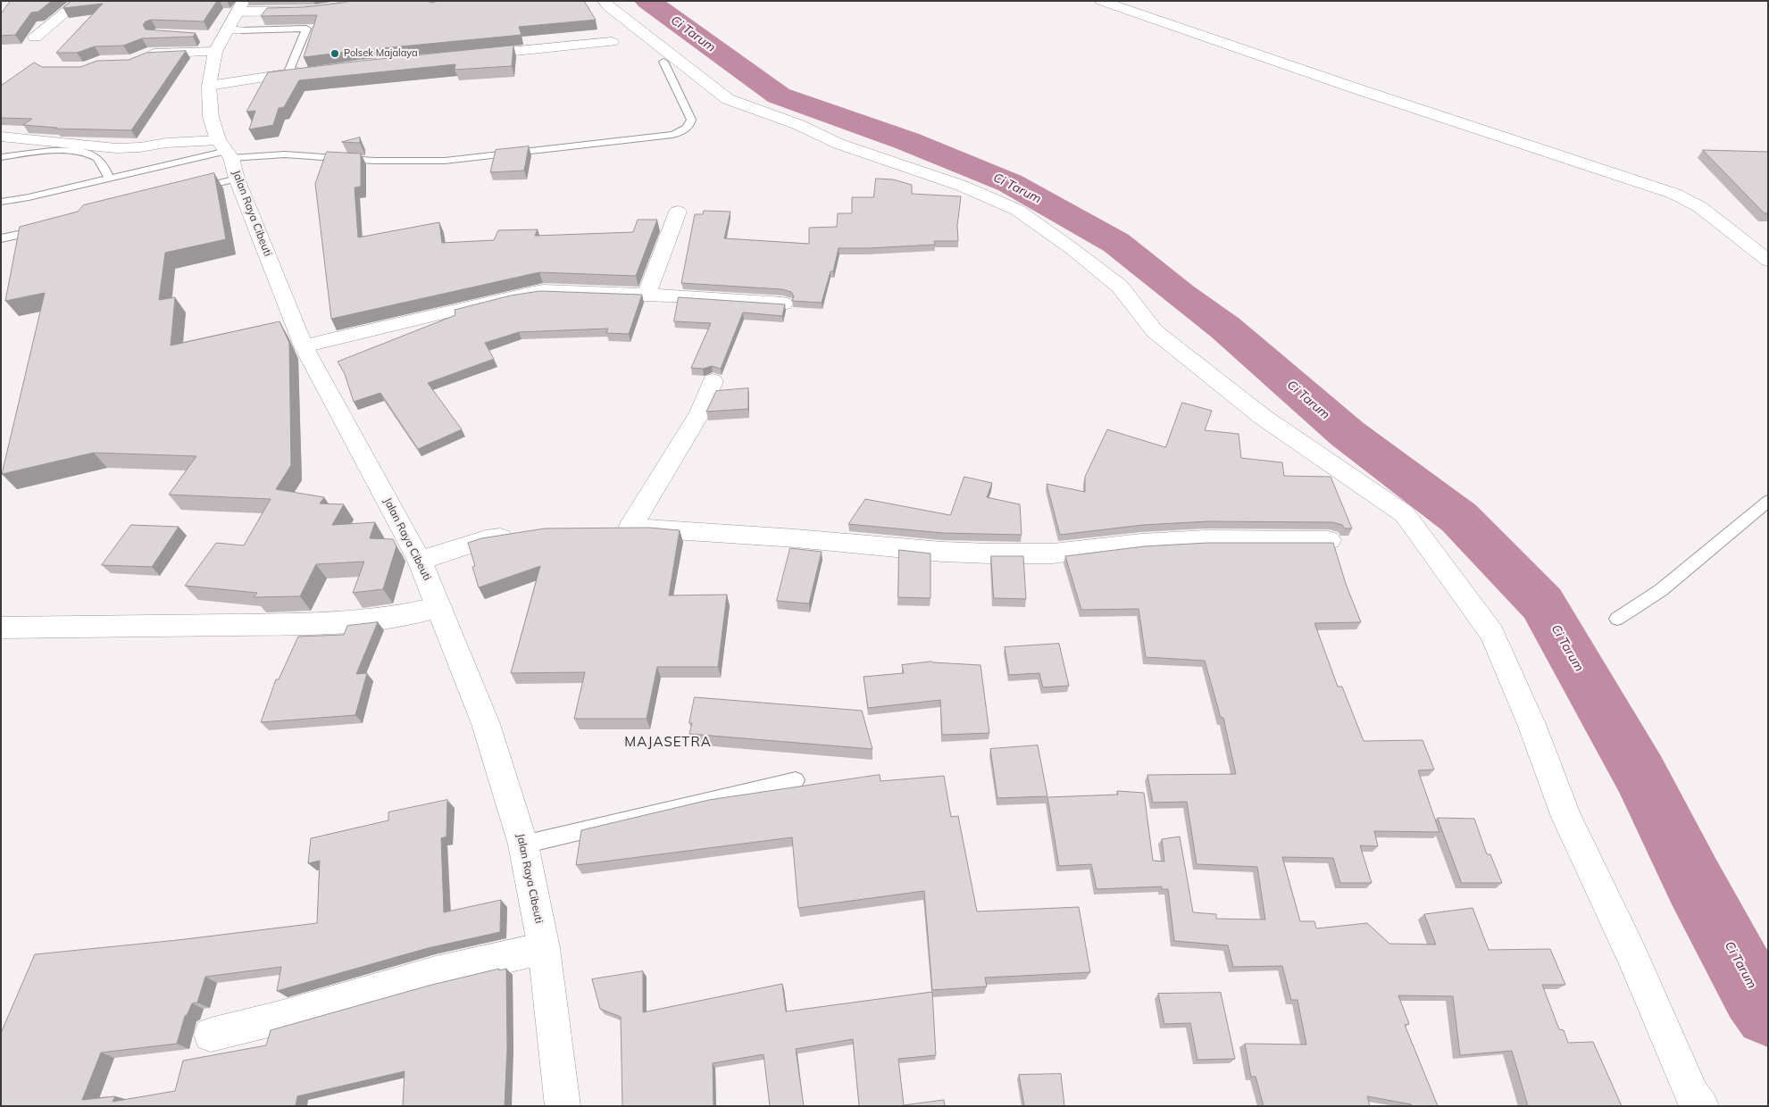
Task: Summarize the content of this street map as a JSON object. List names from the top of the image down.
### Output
{
  "streets": {
    "street": ["Jalan Raya Cibeuti"]
  },
  "districts": ["MAJASETRA"],
  "water": ["Ci Tarum"],
  "places": ["Polsek Majalaya"]
}
